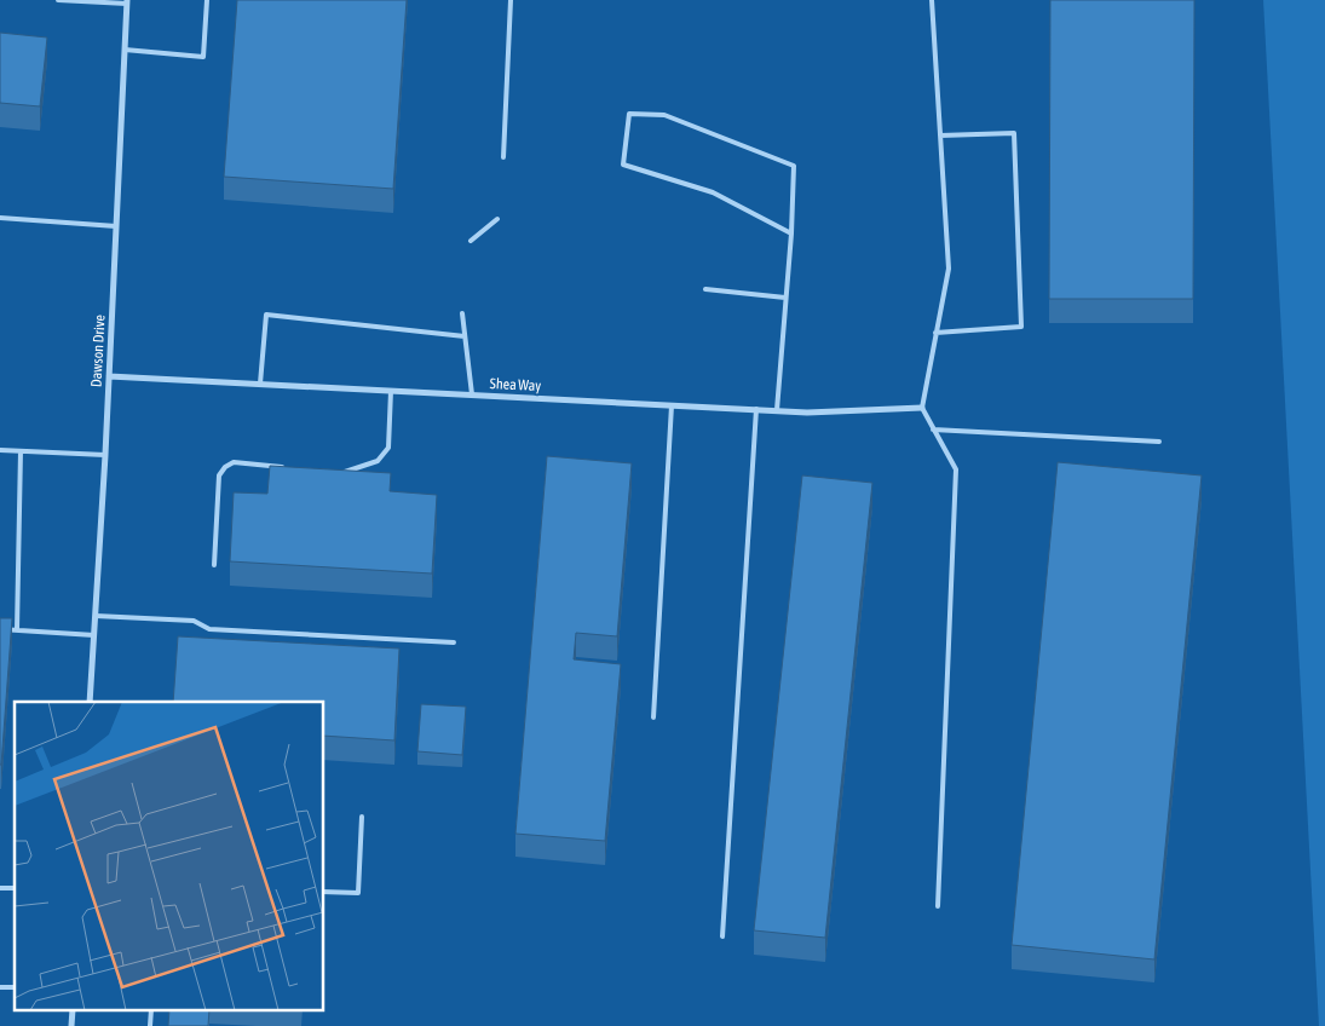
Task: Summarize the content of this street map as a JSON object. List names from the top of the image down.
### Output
{
  "streets": {
    "street": ["Dawson Drive", "Shea Way"]
  },
  "crossings": [
    ["Dawson Drive", "Shea Way"]
  ]
}
